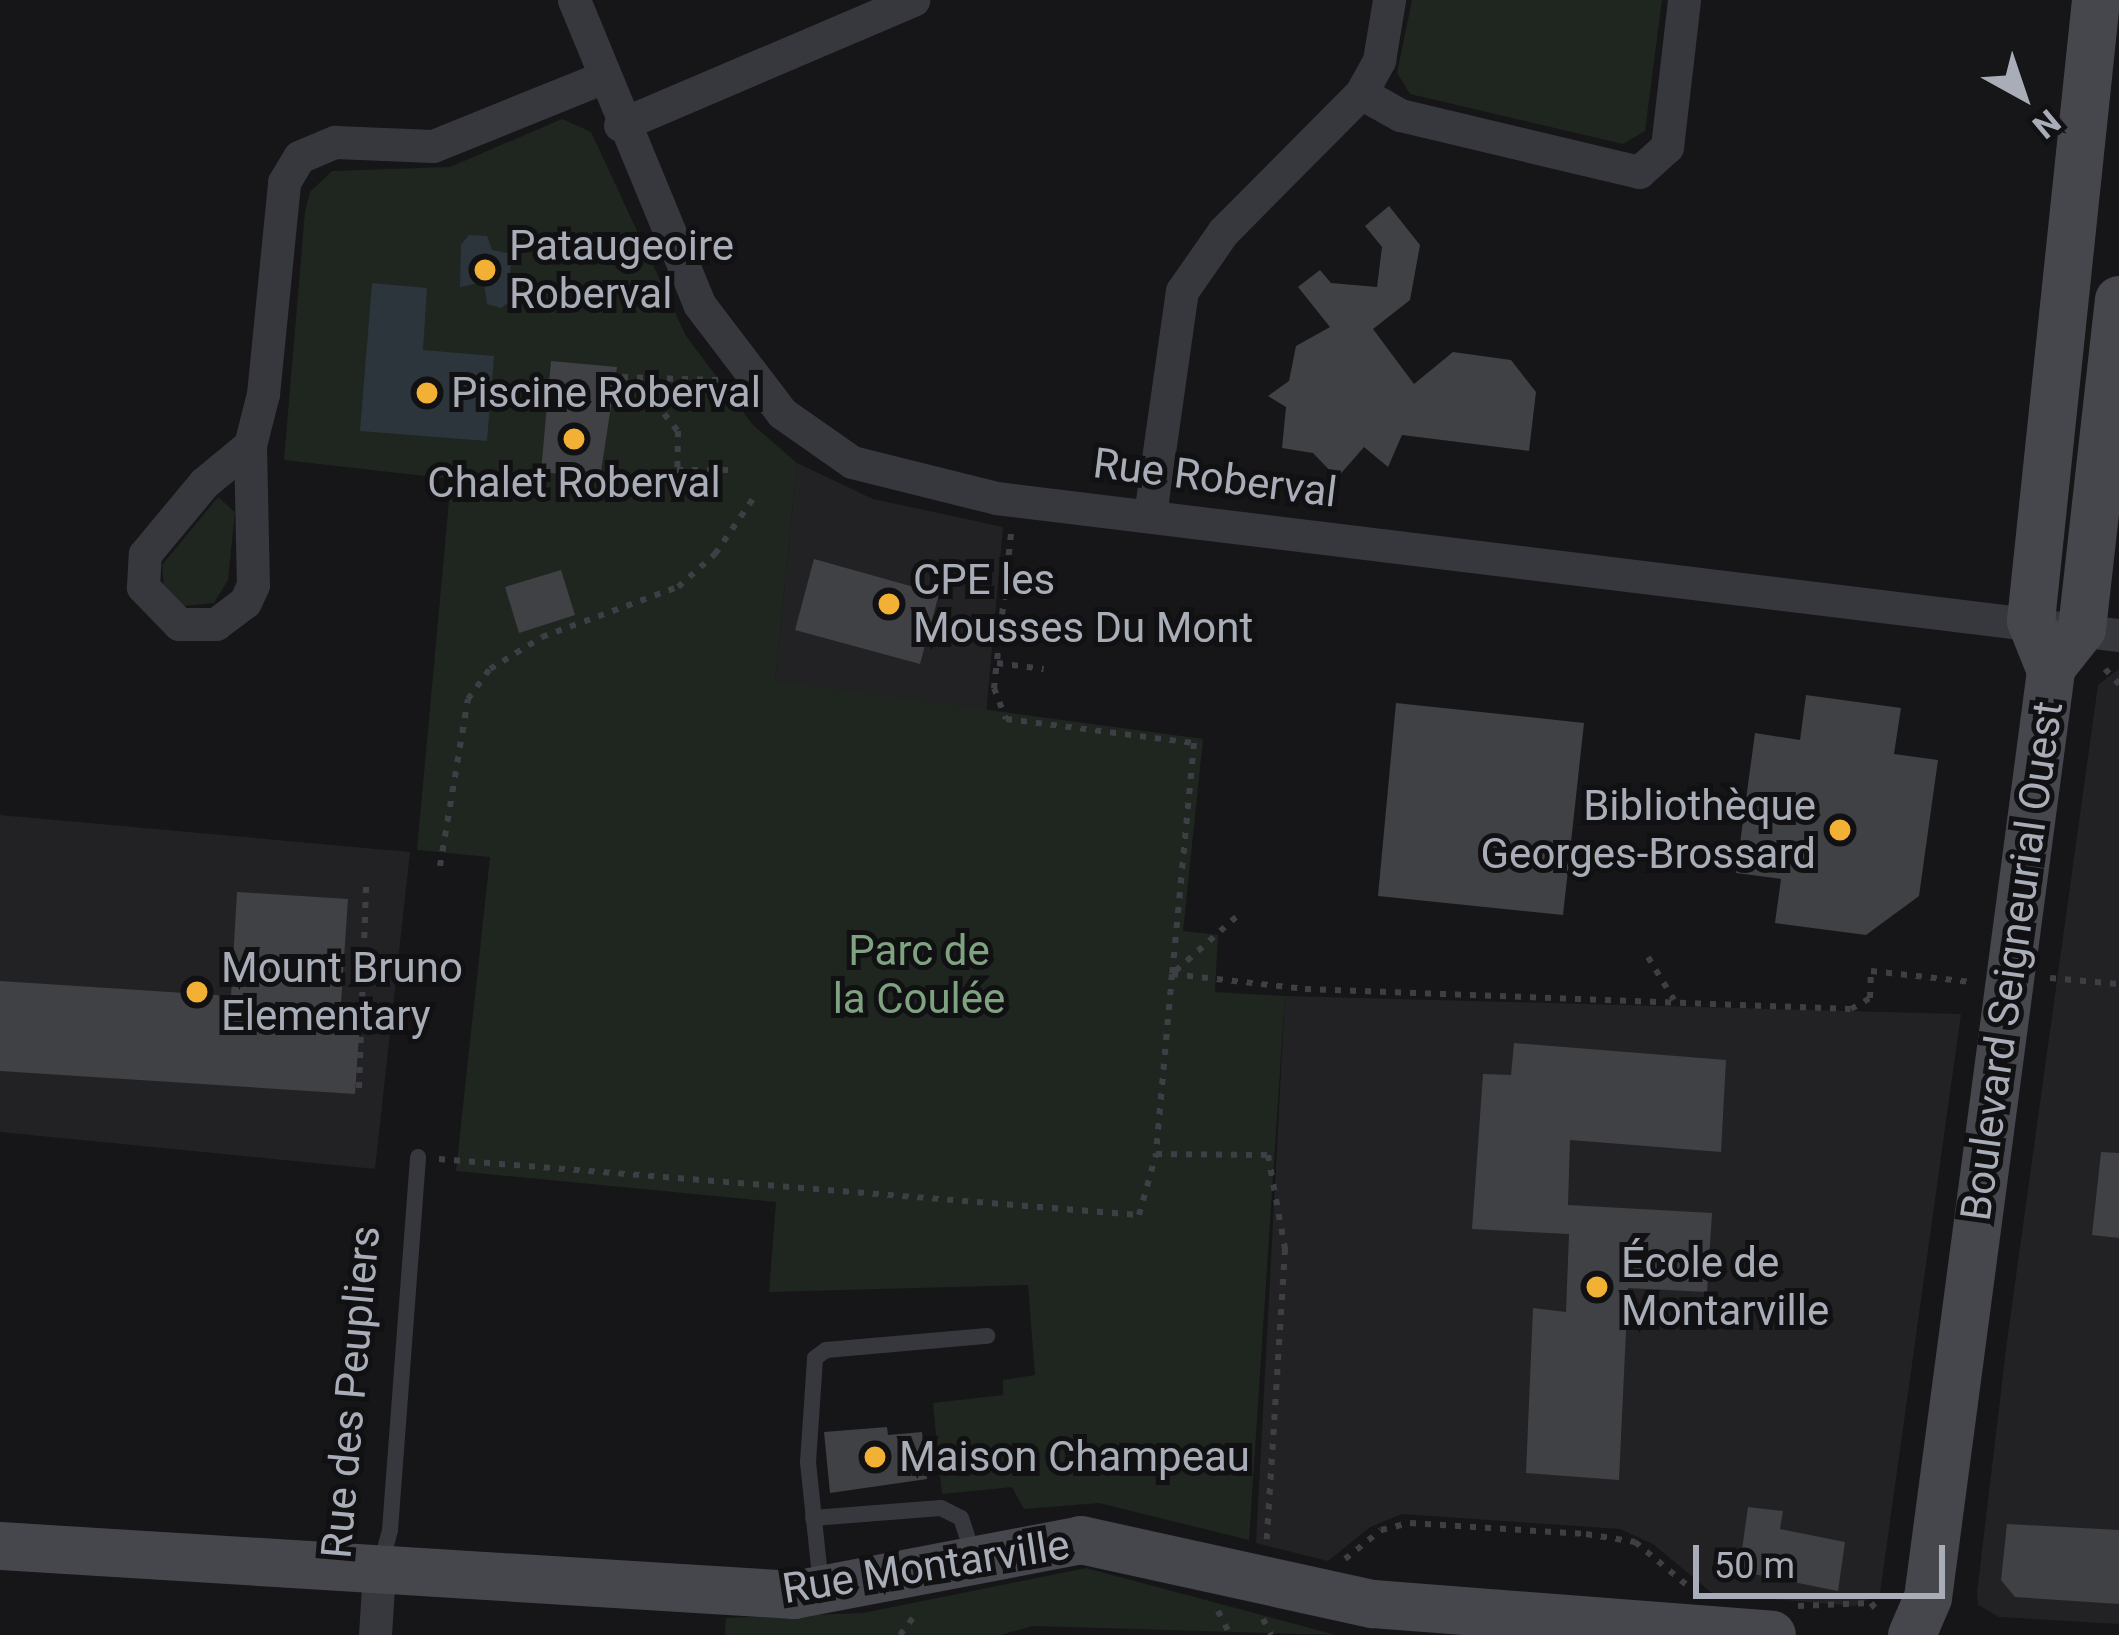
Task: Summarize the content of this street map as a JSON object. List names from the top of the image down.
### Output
{
  "streets": {
    "street": [
      "Rue Roberval",
      "Boulevard Seigneurial Ouest",
      "Rue des Peupliers",
      "Rue Montarville"
    ]
  },
  "crossings": [
    ["Rue Roberval", "Boulevard Seigneurial Ouest"],
    ["Rue des Peupliers", "Rue Montarville"]
  ],
  "parks": ["Parc de la Coulée"],
  "places": [
    "Pataugeoire Roberval",
    "Piscine Roberval",
    "Chalet Roberval",
    "CPE les Mousses Du Mont",
    "Bibliothèque Georges-Brossard",
    "Mount Bruno Elementary",
    "École de Montarville",
    "Maison Champeau"
  ],
  "scale_bar": "50 m",
  "north": "bottom right"
}
